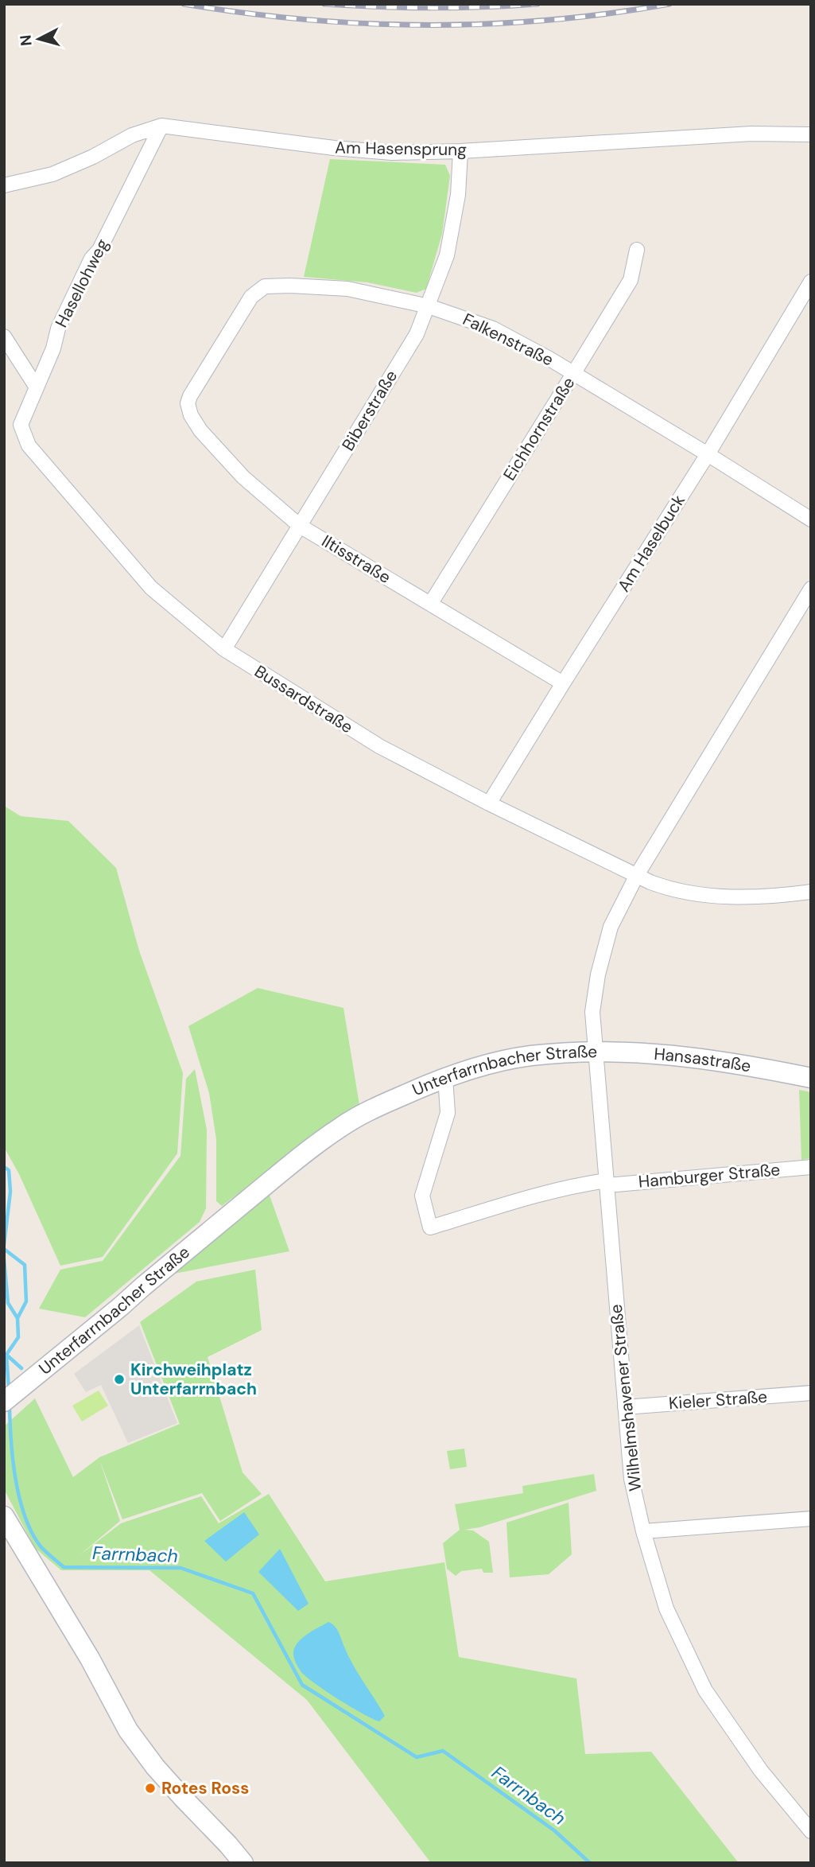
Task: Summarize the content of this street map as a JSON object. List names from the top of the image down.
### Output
{
  "streets": {
    "street": [
      "Am Hasensprung",
      "Hasellohweg",
      "Falkenstraße",
      "Biberstraße",
      "Eichhornstraße",
      "Am Haselbuck",
      "Iltisstraße",
      "Bussardstraße",
      "Hansastraße",
      "Unterfarrnbacher Straße",
      "Hamburger Straße",
      "Wilhelmshavener Straße",
      "Kieler Straße"
    ]
  },
  "crossings": [
    ["Am Hasensprung", "Hasellohweg"],
    ["Am Hasensprung", "Biberstraße"],
    ["Hasellohweg", "Bussardstraße"],
    ["Falkenstraße", "Biberstraße"],
    ["Falkenstraße", "Eichhornstraße"],
    ["Falkenstraße", "Am Haselbuck"],
    ["Falkenstraße", "Iltisstraße"],
    ["Biberstraße", "Iltisstraße"],
    ["Biberstraße", "Bussardstraße"],
    ["Eichhornstraße", "Iltisstraße"],
    ["Am Haselbuck", "Iltisstraße"],
    ["Am Haselbuck", "Bussardstraße"],
    ["Bussardstraße", "Unterfarrnbacher Straße"],
    ["Hansastraße", "Unterfarrnbacher Straße"],
    ["Hansastraße", "Wilhelmshavener Straße"],
    ["Unterfarrnbacher Straße", "Hamburger Straße"],
    ["Unterfarrnbacher Straße", "Wilhelmshavener Straße"],
    ["Hamburger Straße", "Wilhelmshavener Straße"],
    ["Wilhelmshavener Straße", "Kieler Straße"]
  ],
  "water": ["Farrnbach"],
  "places": ["Kirchweihplatz Unterfarrnbach", "Rotes Ross"],
  "north": "left"
}
